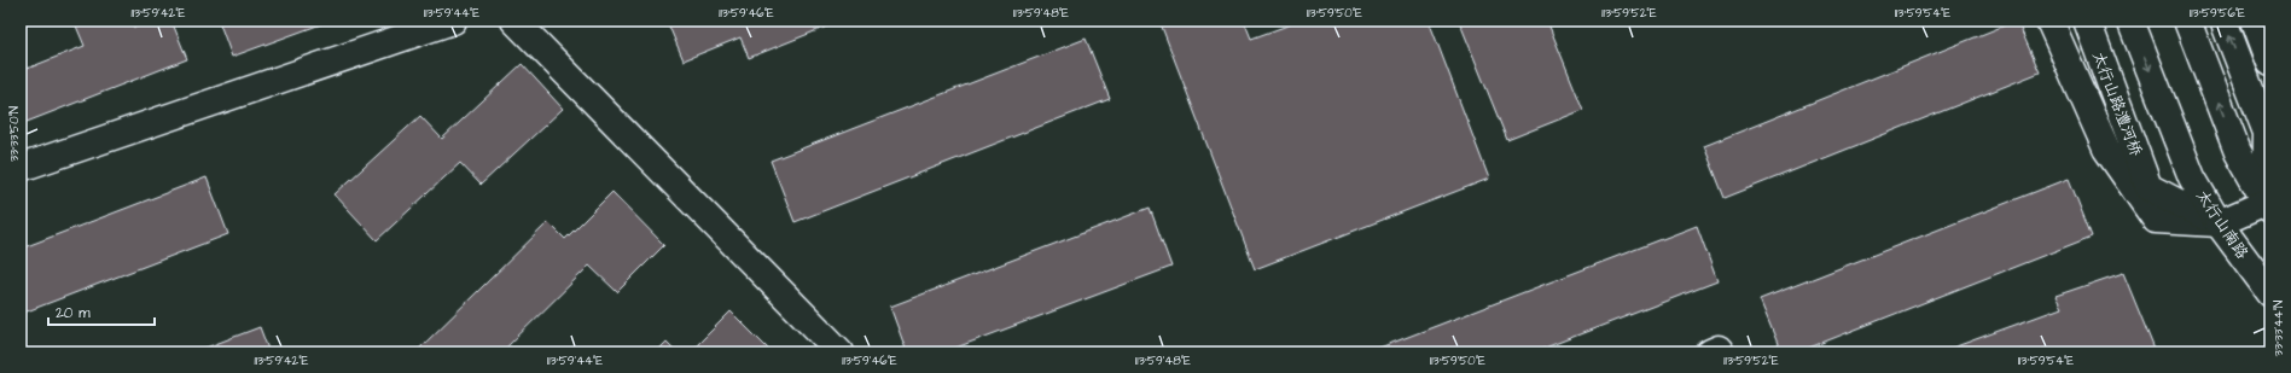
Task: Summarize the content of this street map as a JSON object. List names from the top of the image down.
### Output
{
  "streets": {
    "street": ["太行山路澧河桥", "太行山南路"]
  },
  "crossings": [
    ["太行山路澧河桥", "太行山南路"]
  ],
  "scale_bar": "20 m",
  "coordinates": [
    "113°59'42\"E",
    "113°59'44\"E",
    "113°59'46\"E",
    "113°59'48\"E",
    "113°59'50\"E",
    "113°59'52\"E",
    "113°59'54\"E",
    "113°59'56\"E",
    "33°33'50\"N",
    "33°33'44\"N"
  ]
}
